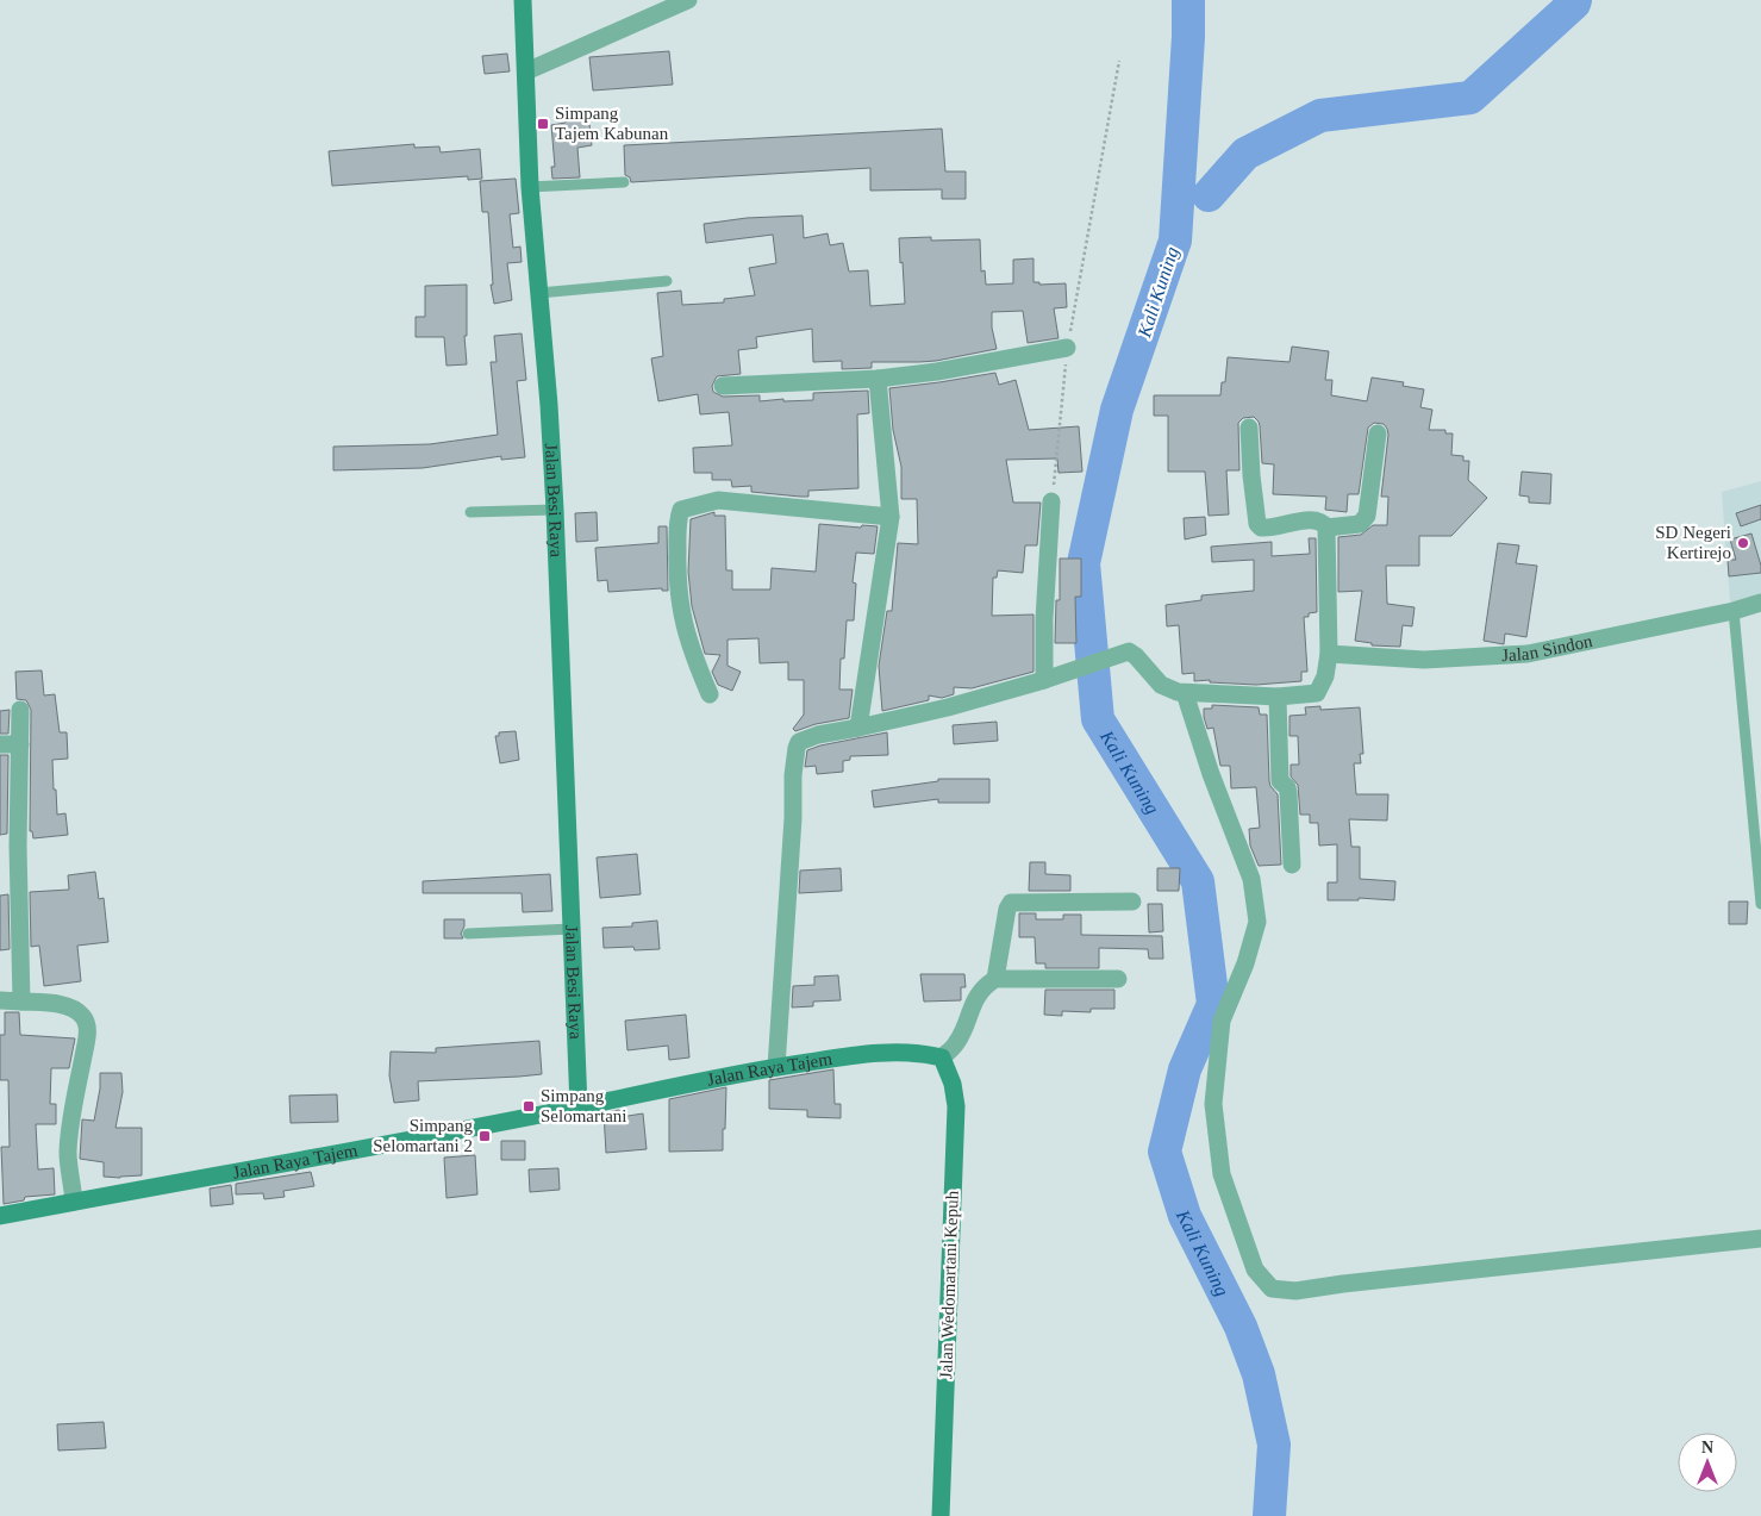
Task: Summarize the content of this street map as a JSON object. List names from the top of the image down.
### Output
{
  "streets": {
    "main road": ["Jalan Besi Raya", "Jalan Raya Tajem", "Jalan Wedomartani Kepuh"],
    "street": ["Jalan Sindon"]
  },
  "crossings": [
    ["Jalan Besi Raya", "Jalan Raya Tajem"],
    ["Jalan Raya Tajem", "Jalan Wedomartani Kepuh"]
  ],
  "water": ["Kali Kuning"],
  "places": {
    "transit": ["Simpang Tajem Kabunan", "Simpang Selomartani", "Simpang Selomartani 2"],
    "other": ["SD Negeri Kertirejo"]
  },
  "north": "top"
}
